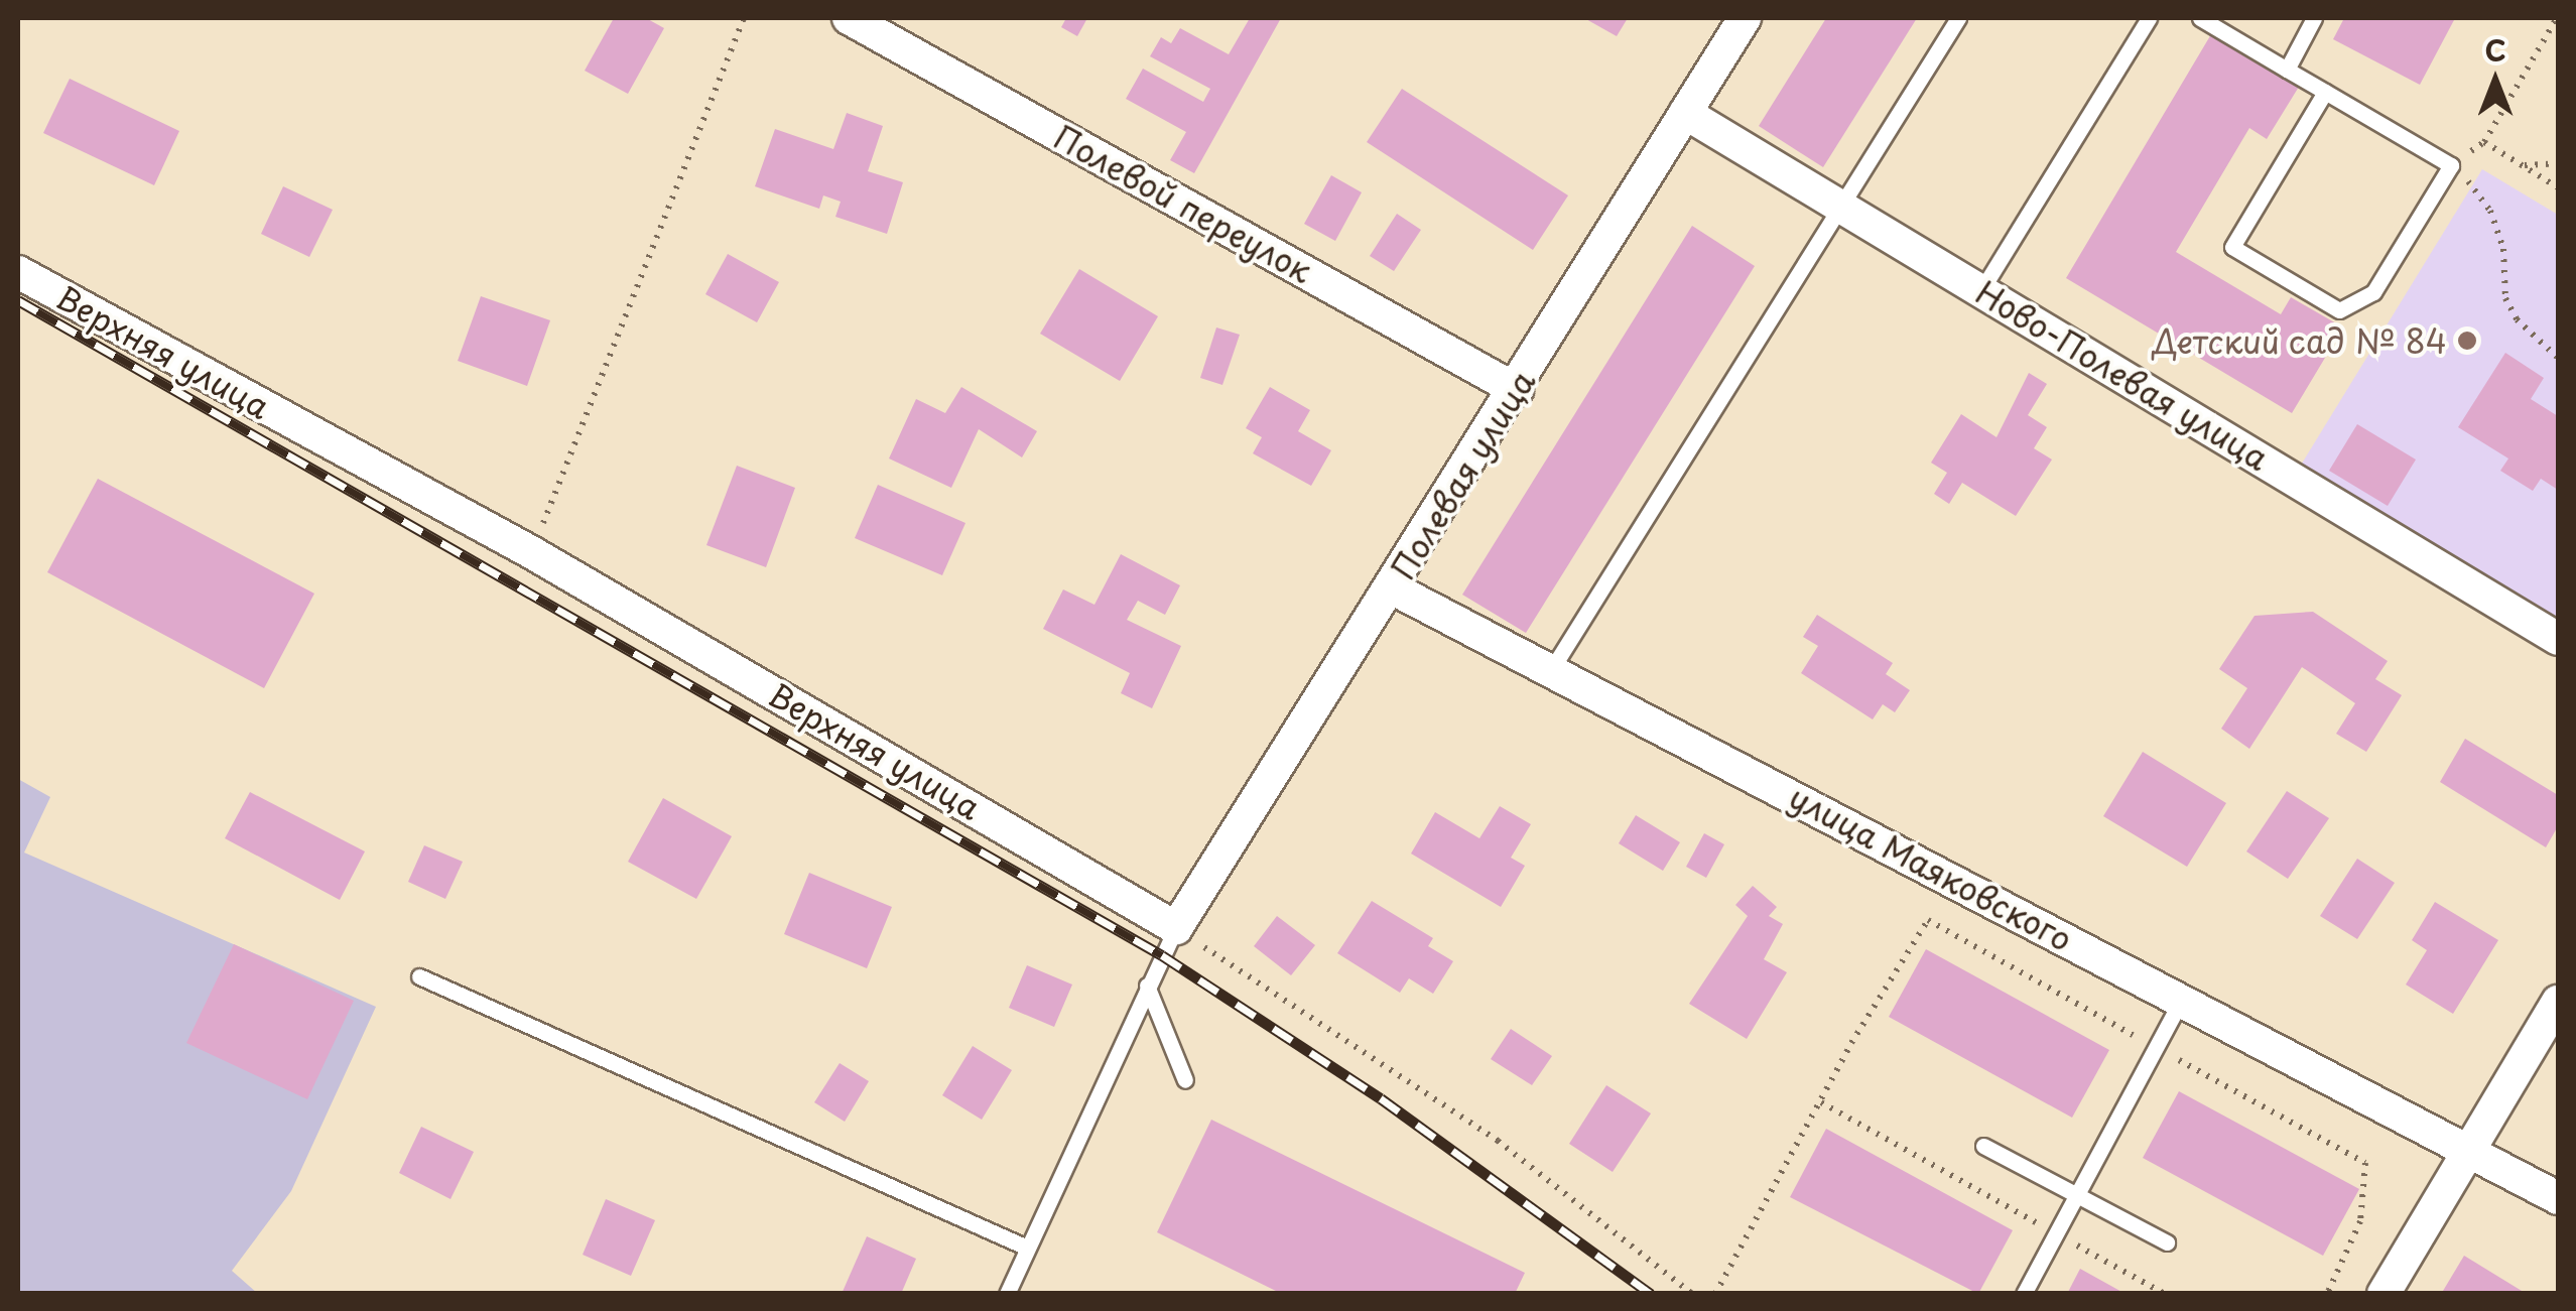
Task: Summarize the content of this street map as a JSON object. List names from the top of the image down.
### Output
{
  "streets": {
    "street": [
      "Полевой переулок",
      "Верхняя улица",
      "Ново-Полевая улица",
      "Полевая улица",
      "улица Маяковского"
    ]
  },
  "crossings": [
    ["Полевой переулок", "Полевая улица"],
    ["Верхняя улица", "Полевая улица"],
    ["Ново-Полевая улица", "Полевая улица"],
    ["Полевая улица", "улица Маяковского"]
  ],
  "places": ["Детский сад № 84"],
  "north": "top"
}
